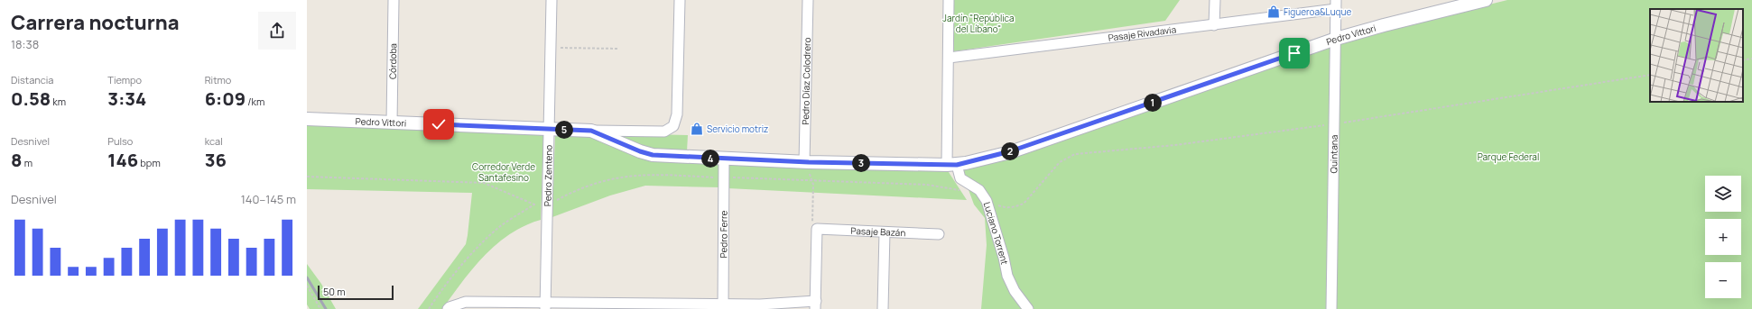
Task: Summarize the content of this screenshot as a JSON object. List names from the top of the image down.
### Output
{
  "streets": {
    "street": [
      "Pasaje Rivadavia",
      "Pedro Vittori",
      "Córdoba",
      "Pedro Díaz Colodrero",
      "Quintana",
      "Pedro Zenteno",
      "Pasaje Bazán",
      "Luciano Torrent",
      "Pedro Ferre"
    ]
  },
  "crossings": [
    ["Pasaje Rivadavia", "Quintana"],
    ["Pasaje Rivadavia", "Luciano Torrent"],
    ["Pedro Vittori", "Córdoba"],
    ["Pedro Vittori", "Pedro Díaz Colodrero"],
    ["Pedro Vittori", "Quintana"],
    ["Pedro Vittori", "Pedro Zenteno"],
    ["Pedro Vittori", "Luciano Torrent"],
    ["Pedro Vittori", "Pedro Ferre"]
  ],
  "parks": ["Jardín \"República del Líbano\"", "Parque Federal", "Corredor Verde Santafesino"],
  "places": {
    "shop": ["Figueroa&Luque", "Servicio motriz"]
  },
  "scale_bar": "50 m",
  "page": {
    "heading": ["Carrera nocturna", "18:38"],
    "stats": [
      ["Distancia", "0.58 km"],
      ["Tiempo", "3:34"],
      ["Ritmo", "6:09 /km"],
      ["Desnivel", "8 m"],
      ["Pulso", "146 bpm"],
      ["kcal", "36"]
    ],
    "pins": [
      "1",
      "5",
      "2",
      "4",
      "3"
    ],
    "map_buttons": ["+", "−"],
    "chart": ["Desnivel", "140–145 m"],
    "scale": "50 m"
  }
}
